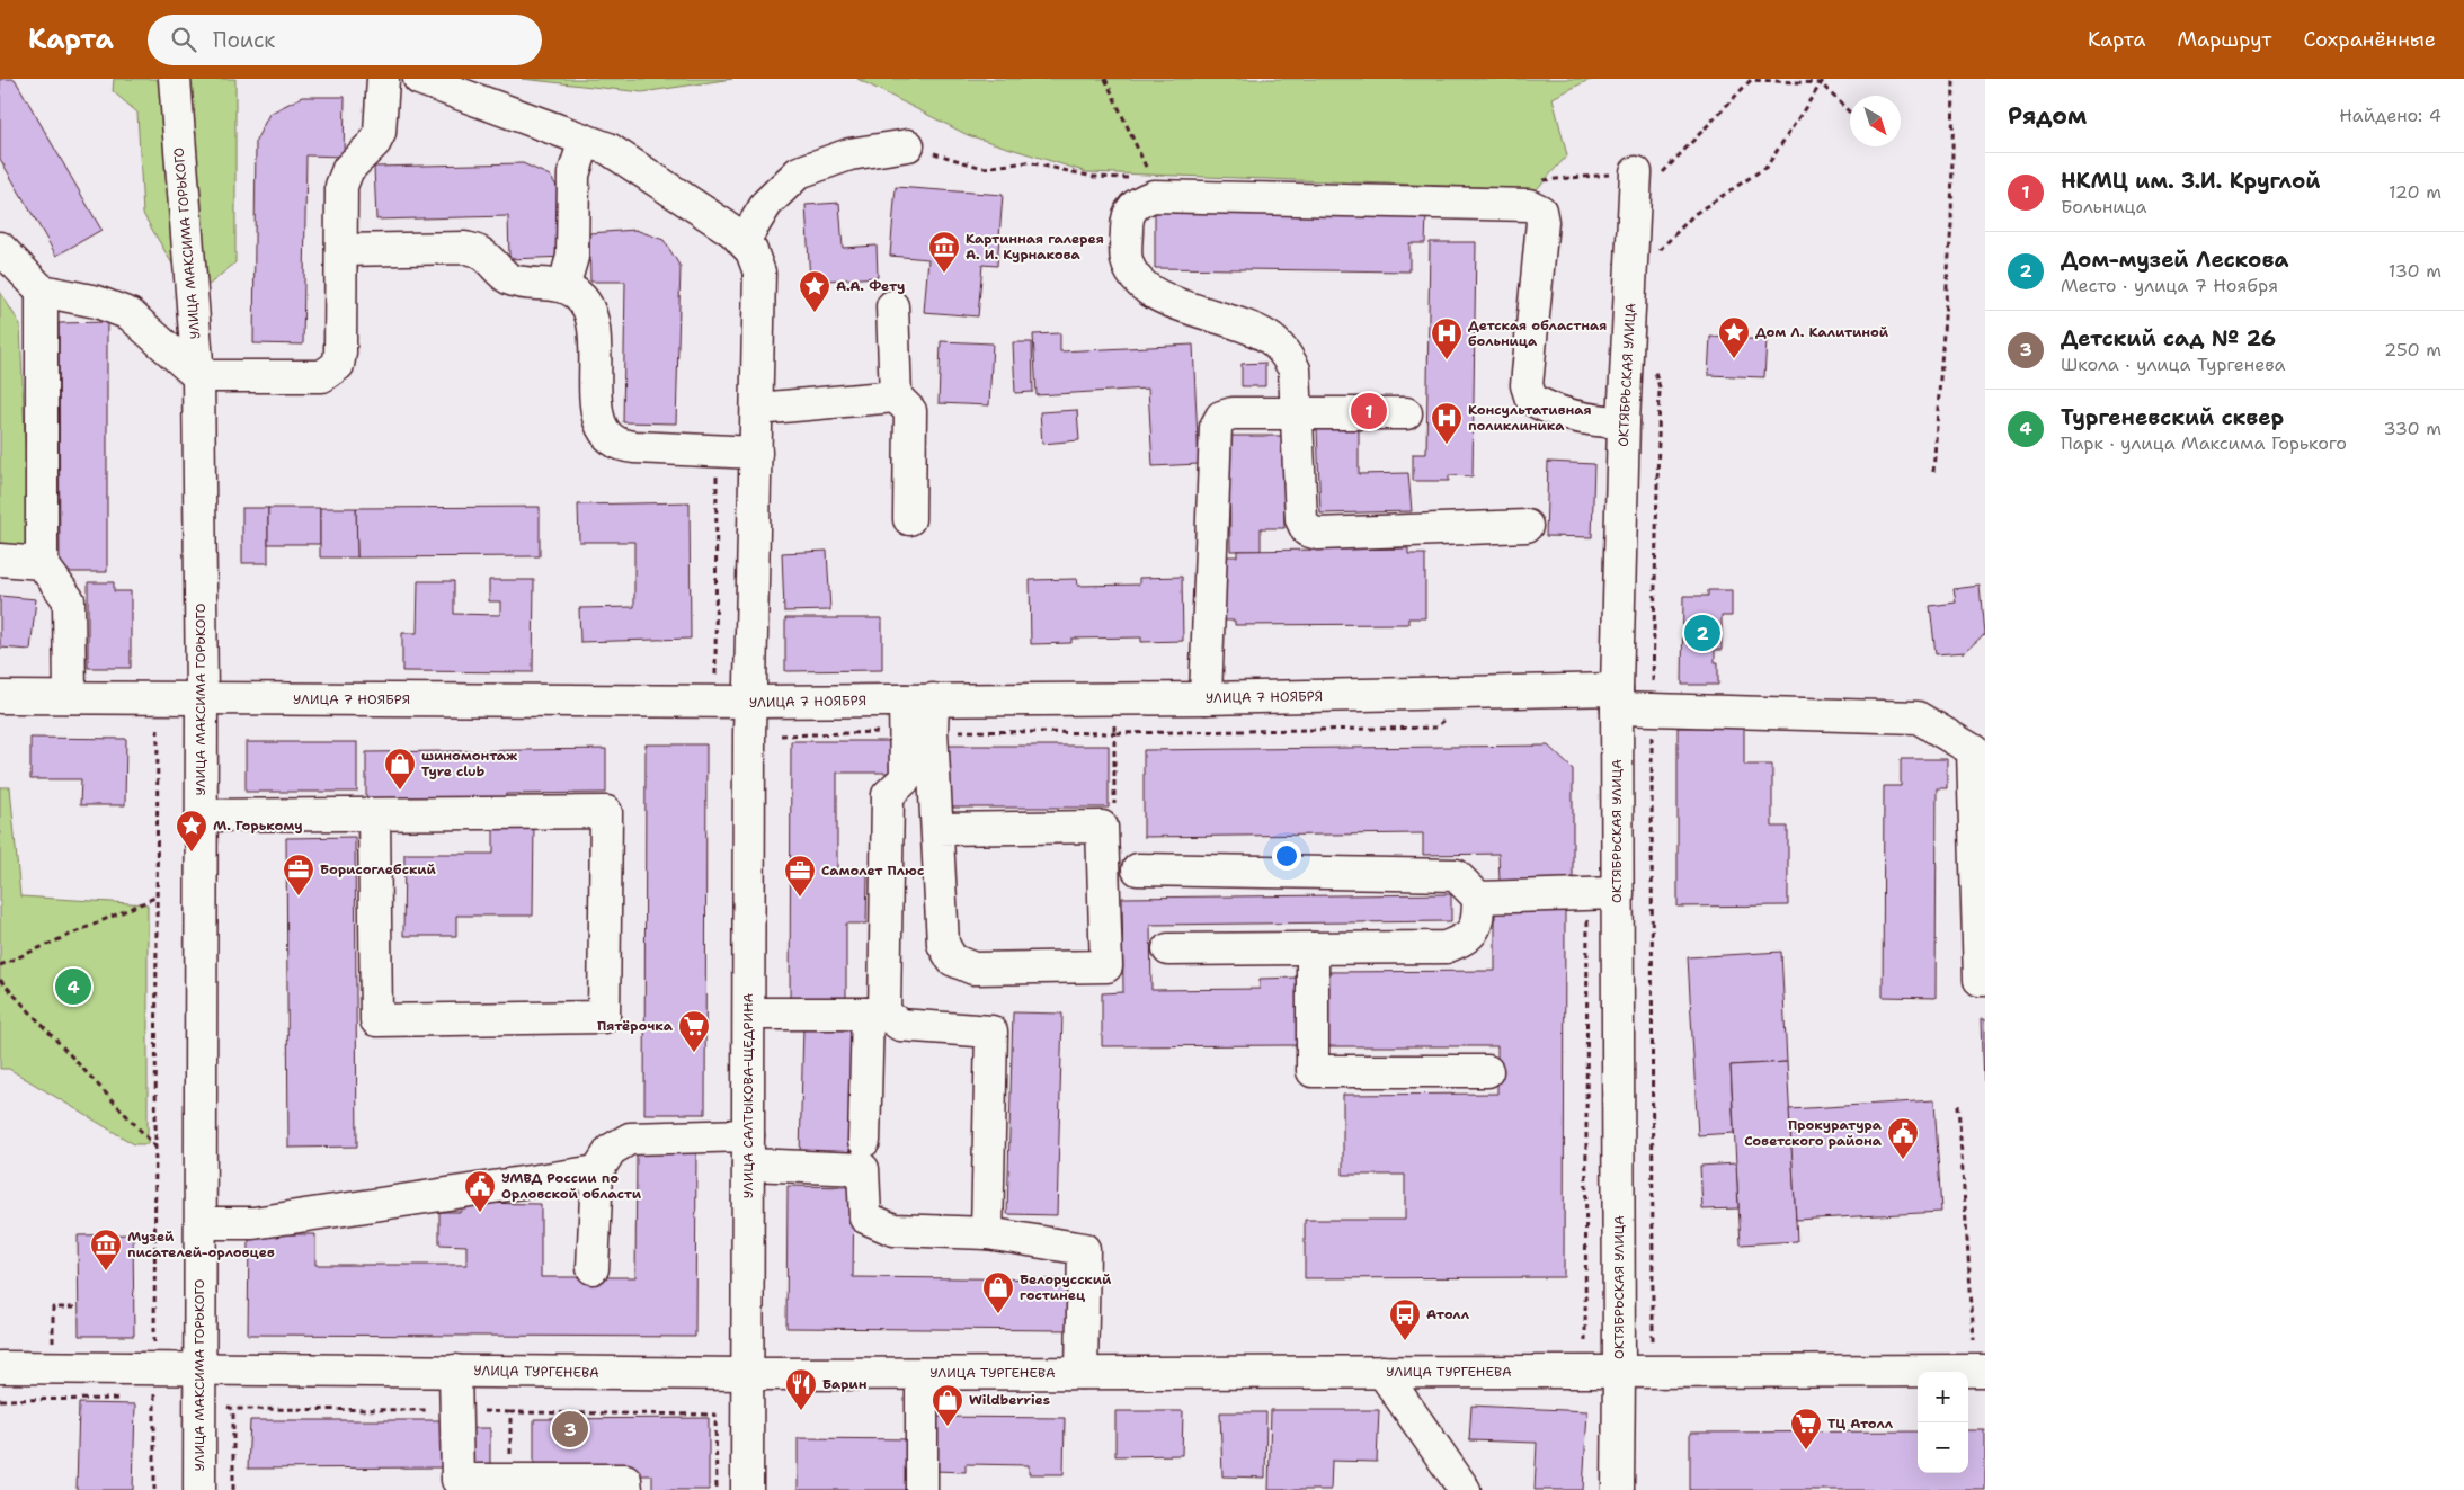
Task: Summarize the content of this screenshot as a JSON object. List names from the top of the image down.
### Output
{
  "streets": {
    "street": [
      "УЛИЦА МАКСИМА ГОРЬКОГО",
      "ОКТЯБРЬСКАЯ УЛИЦА",
      "УЛИЦА 7 НОЯБРЯ",
      "УЛИЦА САЛТЫКОВА-ЩЕДРИНА",
      "УЛИЦА ТУРГЕНЕВА"
    ]
  },
  "crossings": [
    ["УЛИЦА МАКСИМА ГОРЬКОГО", "УЛИЦА 7 НОЯБРЯ"],
    ["УЛИЦА МАКСИМА ГОРЬКОГО", "УЛИЦА ТУРГЕНЕВА"],
    ["ОКТЯБРЬСКАЯ УЛИЦА", "УЛИЦА 7 НОЯБРЯ"],
    ["ОКТЯБРЬСКАЯ УЛИЦА", "УЛИЦА ТУРГЕНЕВА"],
    ["УЛИЦА 7 НОЯБРЯ", "УЛИЦА САЛТЫКОВА-ЩЕДРИНА"],
    ["УЛИЦА САЛТЫКОВА-ЩЕДРИНА", "УЛИЦА ТУРГЕНЕВА"]
  ],
  "places": {
    "museum": ["Картинная галерея А. И. Курнакова", "Музей писателей-орловцев"],
    "place": ["А.А. Фету", "Дом Л. Калитиной", "М. Горькому"],
    "hospital": ["Детская областная больница", "Консультативная поликлиника"],
    "shop": ["шиномонтаж Tyre club", "Белорусский гостинец", "Wildberries"],
    "office": ["Борисоглебский", "Самолет Плюс"],
    "supermarket": ["Пятёрочка", "ТЦ Атолл"],
    "public building": ["Прокуратура Советского района", "УМВД России по Орловской области"],
    "bus stop": ["Атолл"],
    "restaurant": ["Барин"]
  },
  "north": "bottom right",
  "page": {
    "header": "Карта",
    "search": "Поиск",
    "nav": ["Карта", "Маршрут", "Сохранённые"],
    "heading": ["Рядом", "Найдено: 4"],
    "list": [
      {
        "mark": "1",
        "name": "НКМЦ им. З.И. Круглой",
        "note": "Больница",
        "value": "120 m"
      },
      {
        "mark": "2",
        "name": "Дом-музей Лескова",
        "note": "Место · улица 7 Ноября",
        "value": "130 m"
      },
      {
        "mark": "3",
        "name": "Детский сад № 26",
        "note": "Школа · улица Тургенева",
        "value": "250 m"
      },
      {
        "mark": "4",
        "name": "Тургеневский сквер",
        "note": "Парк · улица Максима Горького",
        "value": "330 m"
      }
    ],
    "pins": [
      "1",
      "2",
      "4",
      "3"
    ],
    "map_buttons": ["+", "−"]
  }
}
